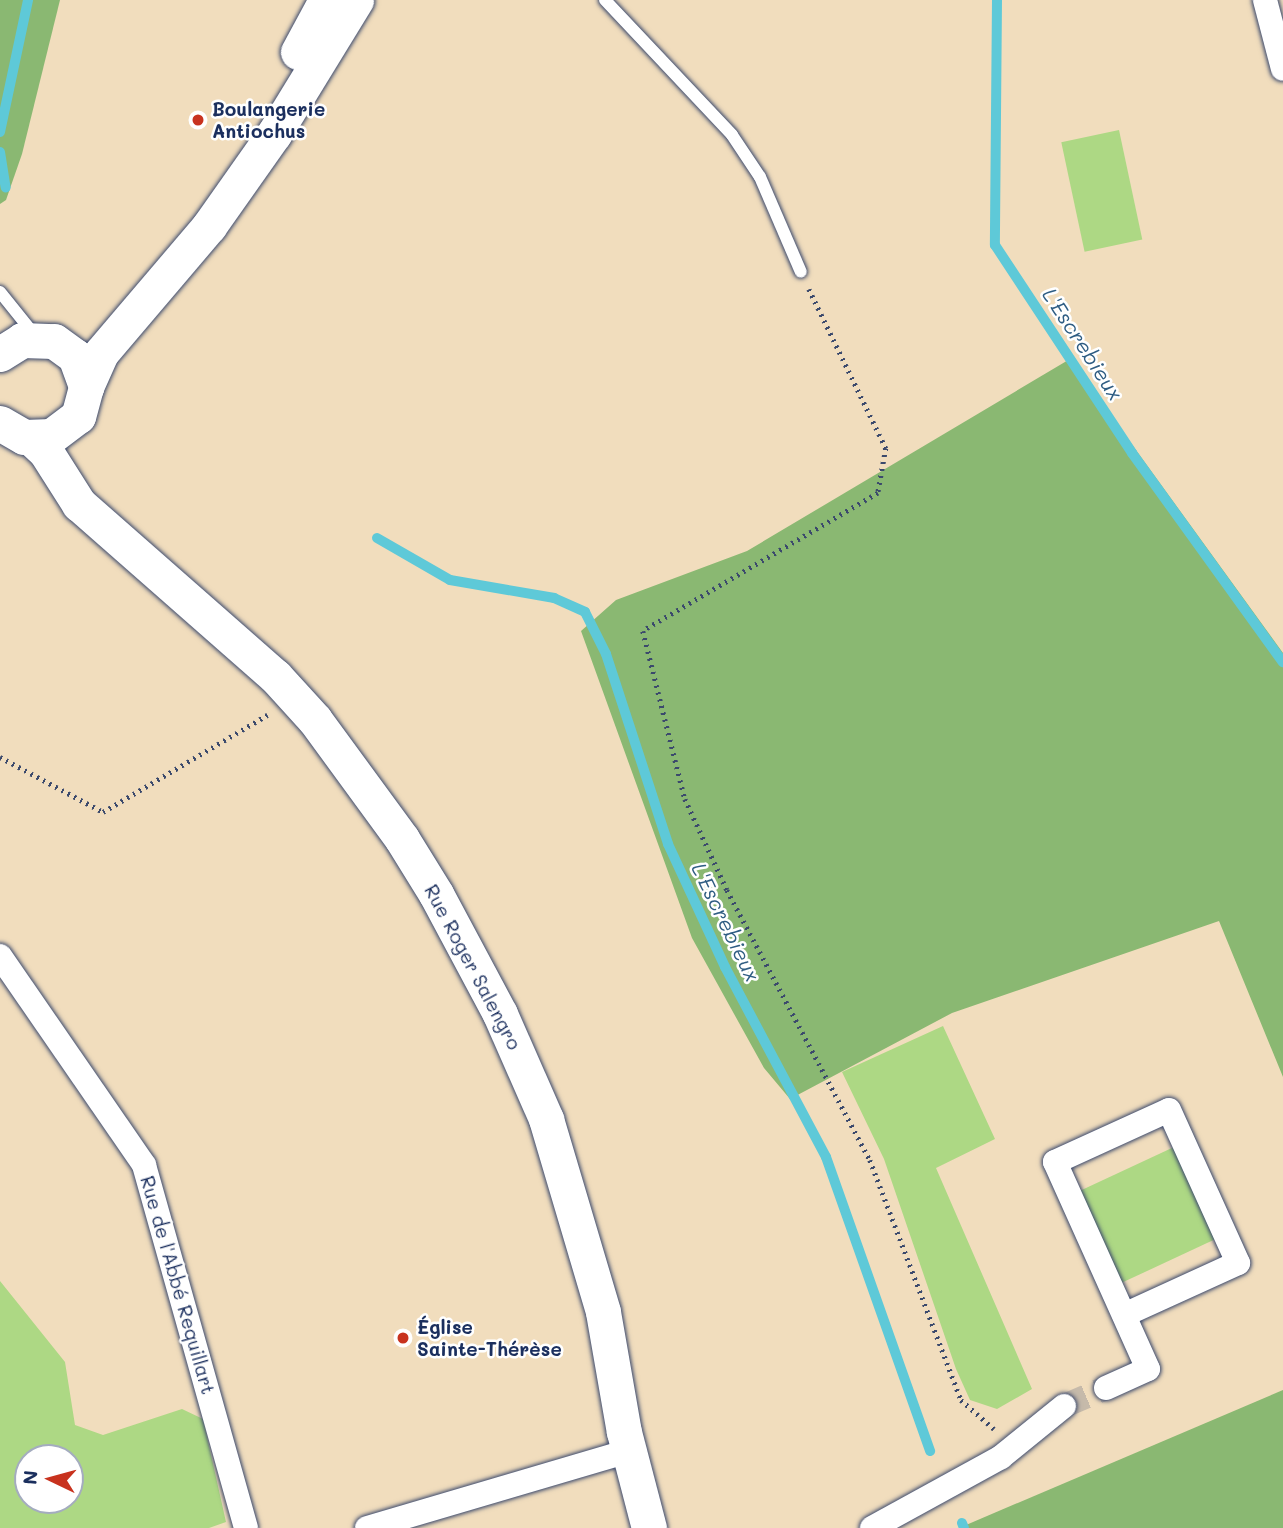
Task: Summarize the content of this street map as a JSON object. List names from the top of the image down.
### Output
{
  "streets": {
    "street": ["Rue Roger Salengro", "Rue de l'Abbé Requillart"]
  },
  "water": ["L'Escrebieux"],
  "places": ["Boulangerie Antiochus", "Église Sainte-Thérèse"],
  "north": "left"
}
